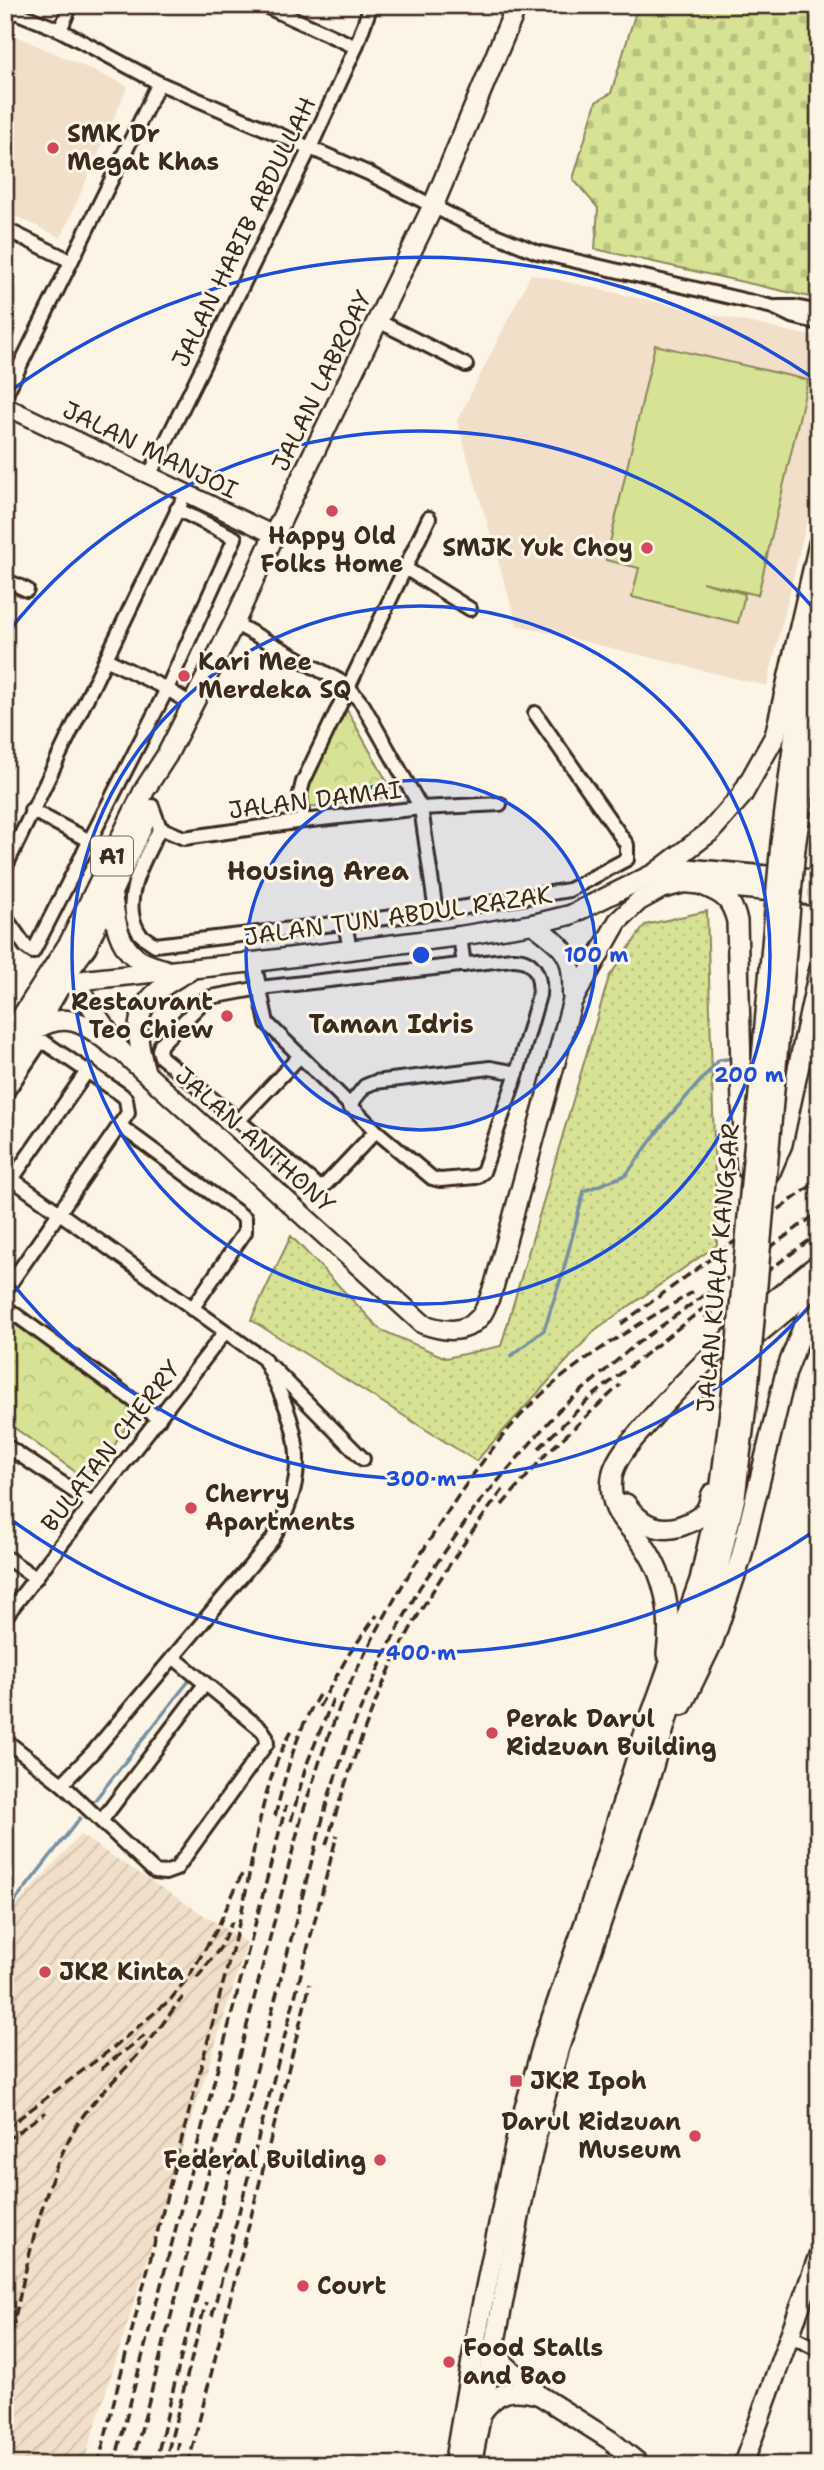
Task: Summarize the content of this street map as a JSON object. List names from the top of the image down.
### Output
{
  "streets": {
    "main road": [
      "JALAN LABROAY",
      "A1",
      "JALAN TUN ABDUL RAZAK",
      "JALAN ANTHONY",
      "JALAN KUALA KANGSAR"
    ],
    "street": [
      "JALAN HABIB ABDULLAH",
      "JALAN MANJOI",
      "JALAN DAMAI",
      "BULATAN CHERRY"
    ]
  },
  "crossings": [
    ["JALAN HABIB ABDULLAH", "JALAN MANJOI"],
    ["JALAN LABROAY", "JALAN MANJOI"],
    ["JALAN LABROAY", "A1"],
    ["A1", "JALAN TUN ABDUL RAZAK"],
    ["A1", "JALAN ANTHONY"],
    ["JALAN TUN ABDUL RAZAK", "JALAN ANTHONY"]
  ],
  "districts": ["Housing Area", "Taman Idris"],
  "places": {
    "other": [
      "SMK Dr Megat Khas",
      "Happy Old Folks Home",
      "SMJK Yuk Choy",
      "Kari Mee Merdeka SQ",
      "Restaurant Teo Chiew",
      "Cherry Apartments",
      "Perak Darul Ridzuan Building",
      "JKR Kinta",
      "Darul Ridzuan Museum",
      "Federal Building",
      "Court",
      "Food Stalls and Bao"
    ],
    "transit": ["JKR Ipoh"]
  },
  "rings": [
    "100 m",
    "200 m",
    "300 m",
    "400 m"
  ]
}
